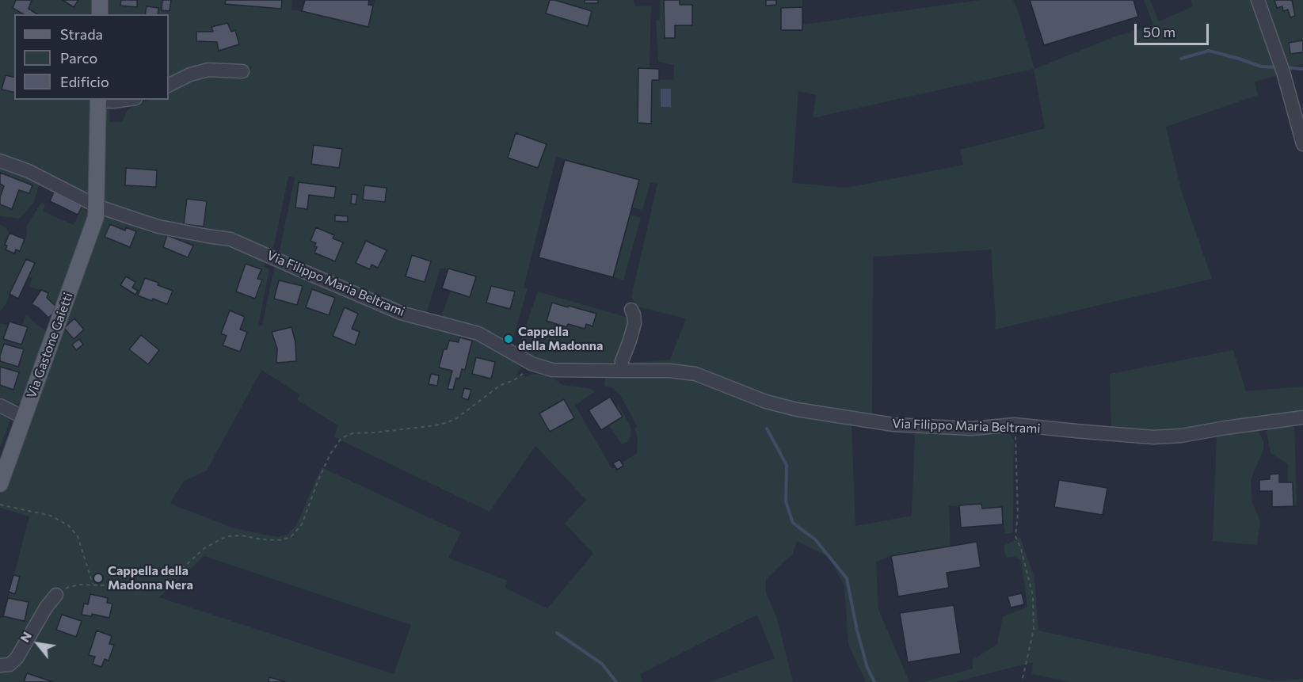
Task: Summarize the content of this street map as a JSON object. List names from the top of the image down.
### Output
{
  "streets": {
    "main road": ["Via Gastone Gaietti"],
    "street": ["Via Filippo Maria Beltrami"]
  },
  "crossings": [
    ["Via Filippo Maria Beltrami", "Via Gastone Gaietti"]
  ],
  "places": ["Cappella della Madonna", "Cappella della Madonna Nera"],
  "legend": ["Strada", "Parco", "Edificio"],
  "scale_bar": "50 m",
  "north": "top left"
}
